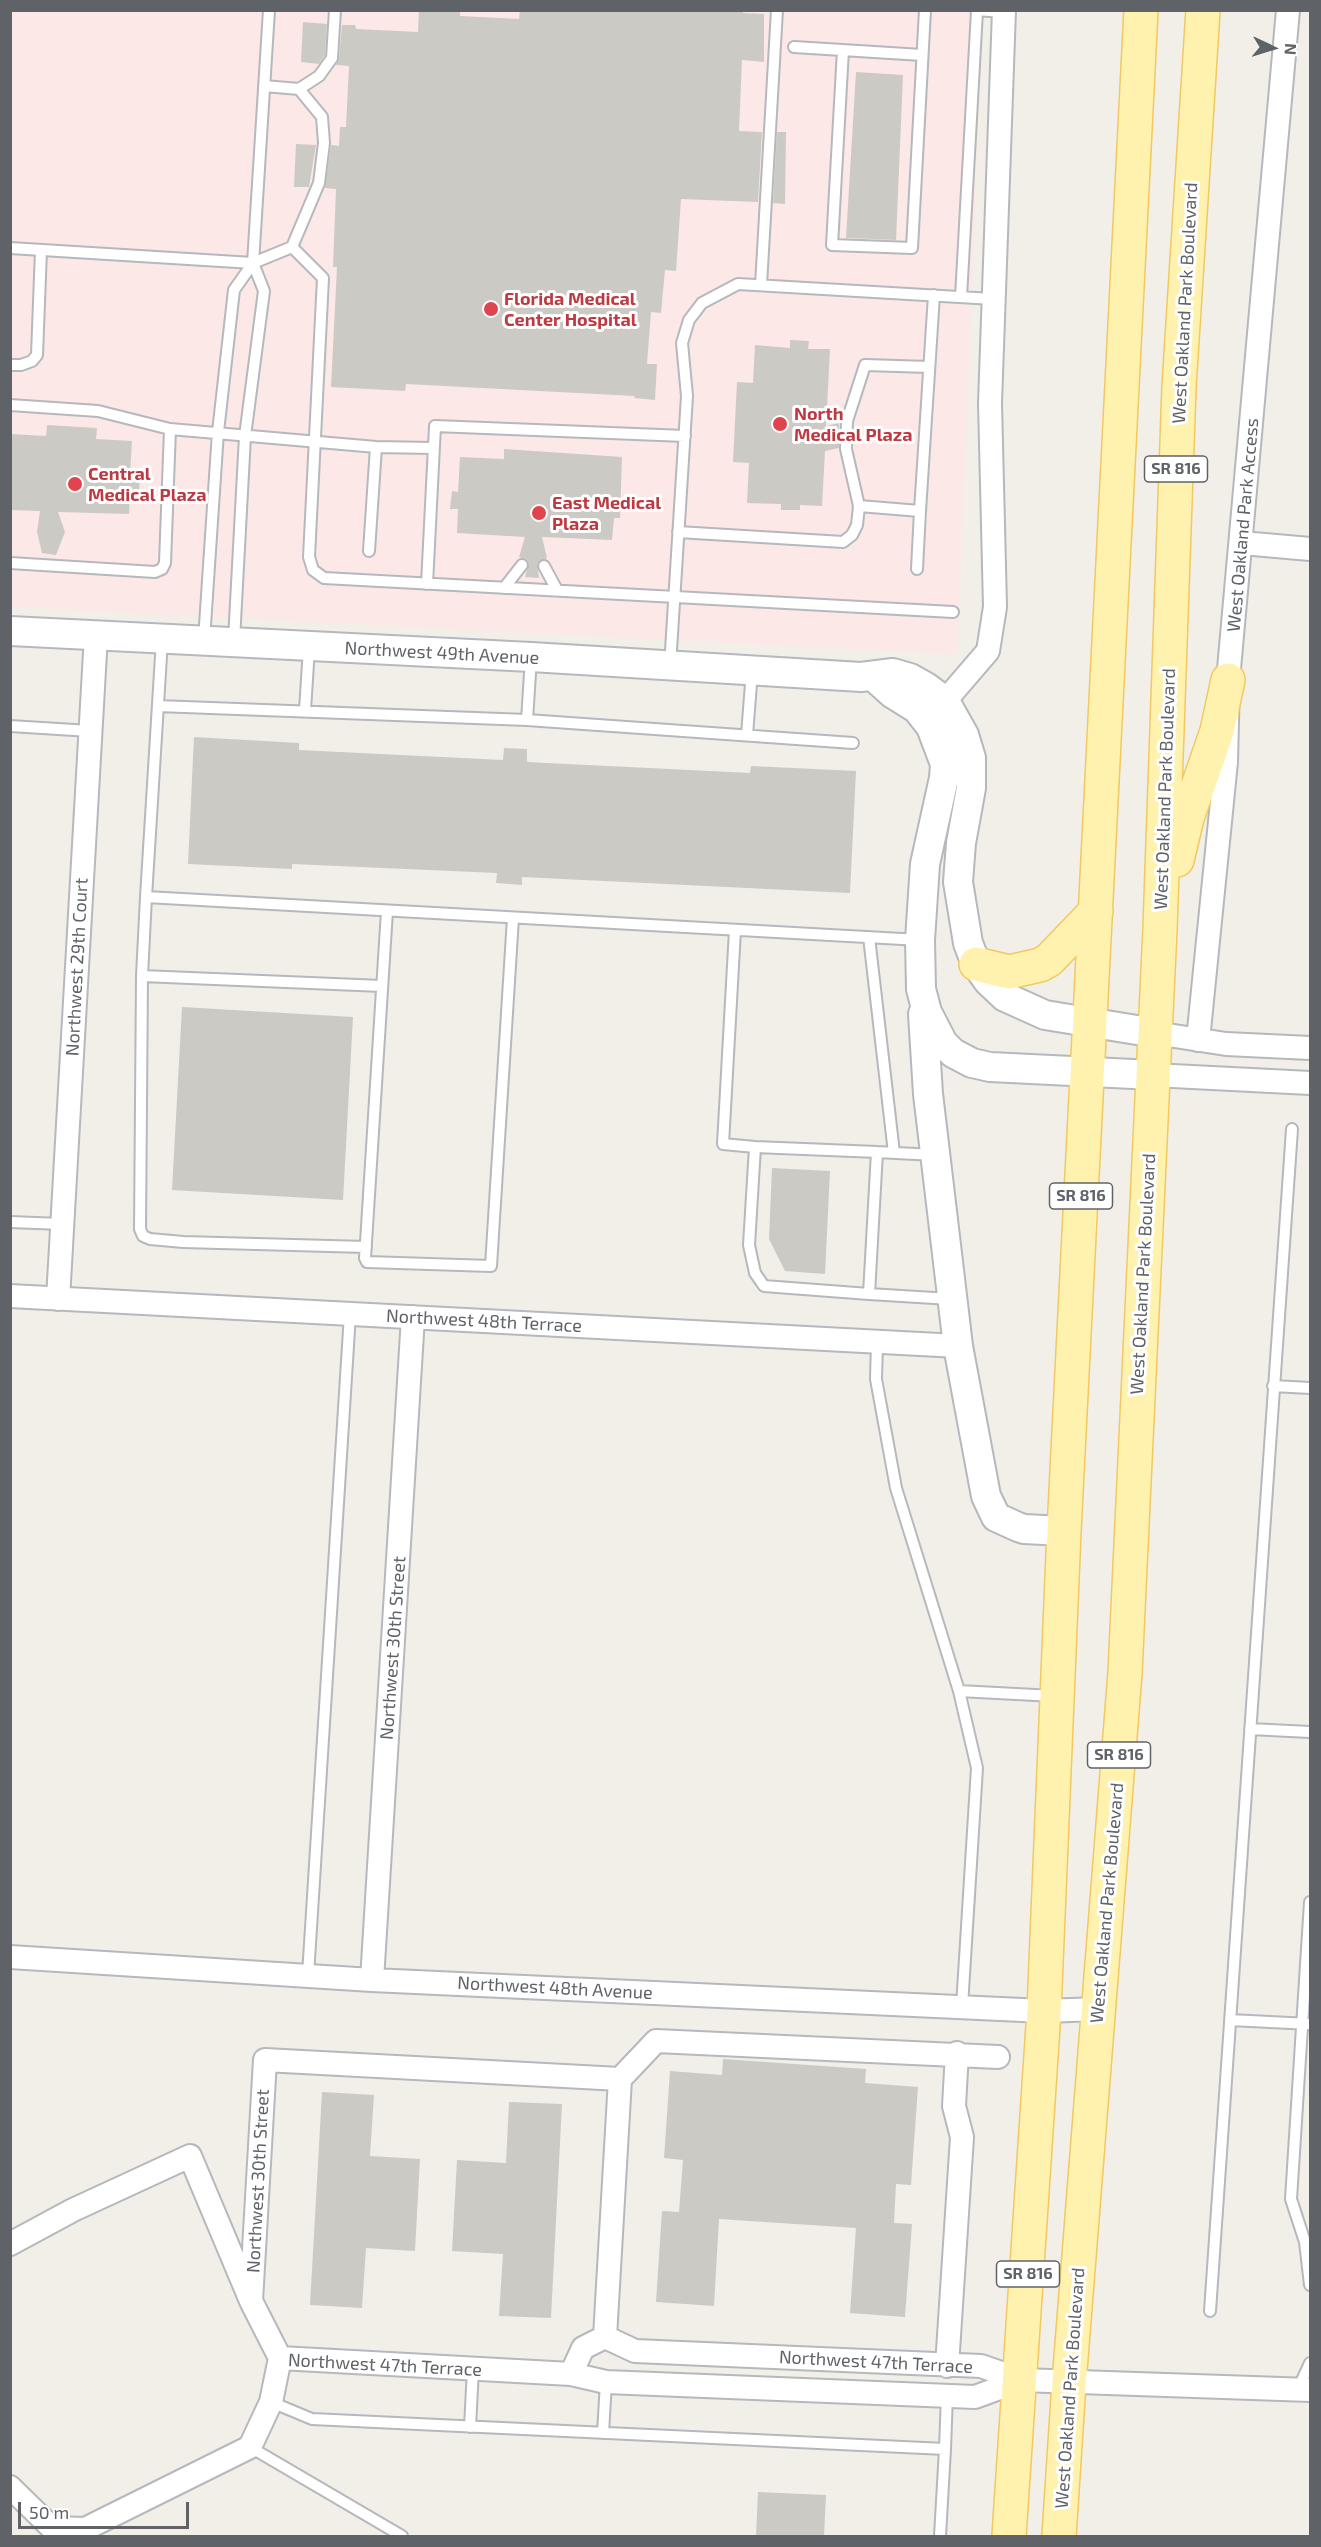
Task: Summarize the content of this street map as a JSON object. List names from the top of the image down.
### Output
{
  "streets": {
    "main road": ["West Oakland Park Boulevard", "SR 816"],
    "street": [
      "West Oakland Park Access",
      "Northwest 49th Avenue",
      "Northwest 29th Court",
      "Northwest 48th Terrace",
      "Northwest 30th Street",
      "Northwest 48th Avenue",
      "Northwest 47th Terrace"
    ]
  },
  "crossings": [
    ["West Oakland Park Boulevard", "Northwest 49th Avenue"],
    ["West Oakland Park Boulevard", "Northwest 48th Avenue"],
    ["West Oakland Park Boulevard", "Northwest 47th Terrace"],
    ["SR 816", "Northwest 49th Avenue"],
    ["SR 816", "Northwest 48th Avenue"],
    ["SR 816", "Northwest 47th Terrace"],
    ["Northwest 49th Avenue", "Northwest 29th Court"],
    ["Northwest 29th Court", "Northwest 48th Terrace"],
    ["Northwest 48th Terrace", "Northwest 30th Street"],
    ["Northwest 30th Street", "Northwest 48th Avenue"]
  ],
  "places": [
    "Florida Medical Center Hospital",
    "North Medical Plaza",
    "Central Medical Plaza",
    "East Medical Plaza"
  ],
  "scale_bar": "50 m",
  "north": "right"
}
